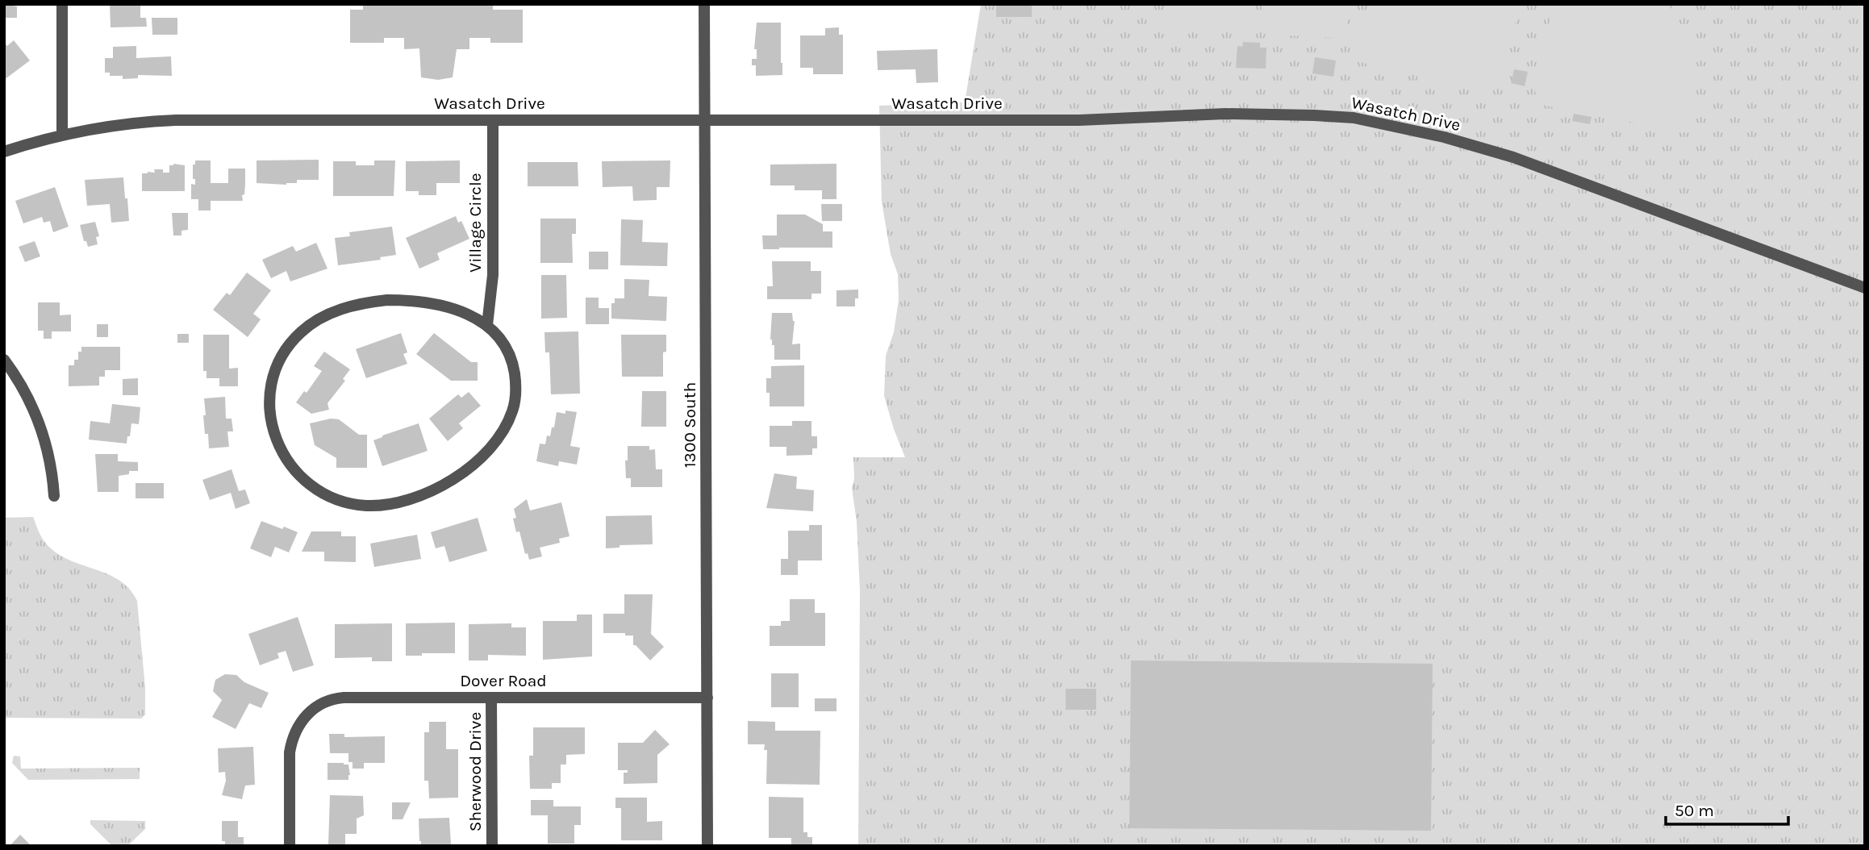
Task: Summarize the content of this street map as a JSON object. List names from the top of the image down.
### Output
{
  "streets": {
    "street": [
      "Wasatch Drive",
      "Village Circle",
      "1300 South",
      "Dover Road",
      "Sherwood Drive"
    ]
  },
  "crossings": [
    ["Wasatch Drive", "Village Circle"],
    ["Wasatch Drive", "1300 South"],
    ["1300 South", "Dover Road"],
    ["Dover Road", "Sherwood Drive"]
  ],
  "scale_bar": "50 m"
}
